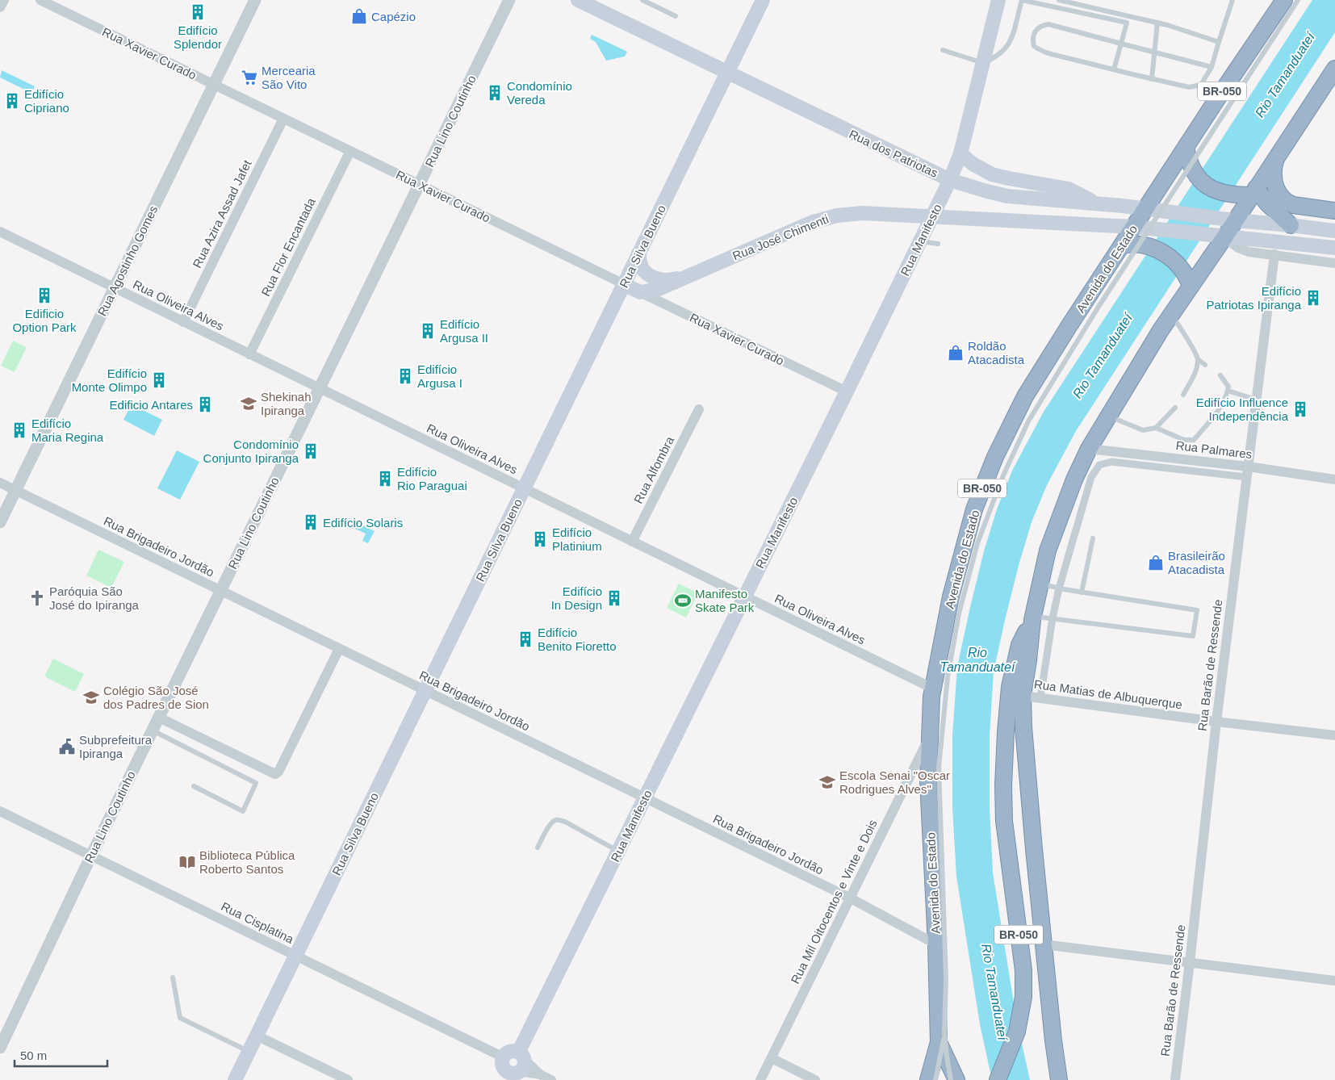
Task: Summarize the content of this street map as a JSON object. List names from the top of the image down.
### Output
{
  "streets": {
    "highway": ["BR-050", "Avenida do Estado"],
    "main road": [
      "Rua Xavier Curado",
      "Rua dos Patriotas",
      "Rua José Chimenti",
      "Rua Manifesto",
      "Rua Silva Bueno"
    ],
    "street": [
      "Rua Lino Coutinho",
      "Rua Azira Assad Jafet",
      "Rua Flor Encantada",
      "Rua Agostinho Gomes",
      "Rua Oliveira Alves",
      "Rua Palmares",
      "Rua Alfombra",
      "Rua Brigadeiro Jordão",
      "Rua Barão de Ressende",
      "Rua Matias de Albuquerque",
      "Rua Mil Oitocentos e Vinte e Dois",
      "Rua Cisplatina"
    ]
  },
  "crossings": [
    ["Rua Xavier Curado", "Rua Lino Coutinho"],
    ["Rua Xavier Curado", "Rua Azira Assad Jafet"],
    ["Rua Xavier Curado", "Rua José Chimenti"],
    ["Rua Xavier Curado", "Rua Manifesto"],
    ["Rua Xavier Curado", "Rua Silva Bueno"],
    ["Rua Xavier Curado", "Rua Flor Encantada"],
    ["Rua Xavier Curado", "Rua Agostinho Gomes"],
    ["BR-050", "Rua dos Patriotas"],
    ["BR-050", "Avenida do Estado"],
    ["BR-050", "Rua Palmares"],
    ["Rua Lino Coutinho", "Rua Oliveira Alves"],
    ["Rua Lino Coutinho", "Rua Brigadeiro Jordão"],
    ["Rua Lino Coutinho", "Rua Cisplatina"],
    ["Rua dos Patriotas", "Rua Manifesto"],
    ["Rua dos Patriotas", "Rua Silva Bueno"],
    ["Rua dos Patriotas", "Avenida do Estado"],
    ["Rua Azira Assad Jafet", "Rua Oliveira Alves"],
    ["Rua José Chimenti", "Rua Manifesto"],
    ["Rua José Chimenti", "Rua Silva Bueno"],
    ["Rua Manifesto", "Rua Oliveira Alves"],
    ["Rua Manifesto", "Rua Brigadeiro Jordão"],
    ["Rua Silva Bueno", "Rua Oliveira Alves"],
    ["Rua Silva Bueno", "Rua Brigadeiro Jordão"],
    ["Rua Silva Bueno", "Rua Cisplatina"],
    ["Rua Flor Encantada", "Rua Oliveira Alves"],
    ["Rua Agostinho Gomes", "Rua Oliveira Alves"],
    ["Rua Agostinho Gomes", "Rua Brigadeiro Jordão"],
    ["Avenida do Estado", "Rua Oliveira Alves"],
    ["Avenida do Estado", "Rua Brigadeiro Jordão"],
    ["Avenida do Estado", "Rua Mil Oitocentos e Vinte e Dois"],
    ["Rua Oliveira Alves", "Rua Alfombra"],
    ["Rua Palmares", "Rua Barão de Ressende"],
    ["Rua Brigadeiro Jordão", "Rua Mil Oitocentos e Vinte e Dois"],
    ["Rua Barão de Ressende", "Rua Matias de Albuquerque"]
  ],
  "water": ["Rio Tamanduateí"],
  "places": {
    "building": [
      "Edifício Splendor",
      "Condomínio Vereda",
      "Edifício Cipriano",
      "Edificio Option Park",
      "Edifício Patriotas Ipiranga",
      "Edifício Argusa II",
      "Edifício Argusa I",
      "Edifício Monte Olimpo",
      "Edificio Antares",
      "Edifício Influence Independência",
      "Edifício Maria Regina",
      "Condomínio Conjunto Ipiranga",
      "Edifício Rio Paraguai",
      "Edifício Solaris",
      "Edifício Platinium",
      "Edifício In Design",
      "Edifício Benito Fioretto"
    ],
    "shop": ["Capézio", "Roldão Atacadista", "Brasileirão Atacadista"],
    "supermarket": ["Mercearia São Vito"],
    "school or university": ["Shekinah Ipiranga", "Colégio São José dos Padres de Sion", "Escola Senai \"Oscar Rodrigues Alves\""],
    "church": ["Paróquia São José do Ipiranga"],
    "sports": ["Manifesto Skate Park"],
    "public building": ["Subprefeitura Ipiranga"],
    "library": ["Biblioteca Pública Roberto Santos"]
  },
  "scale_bar": "50 m"
}
